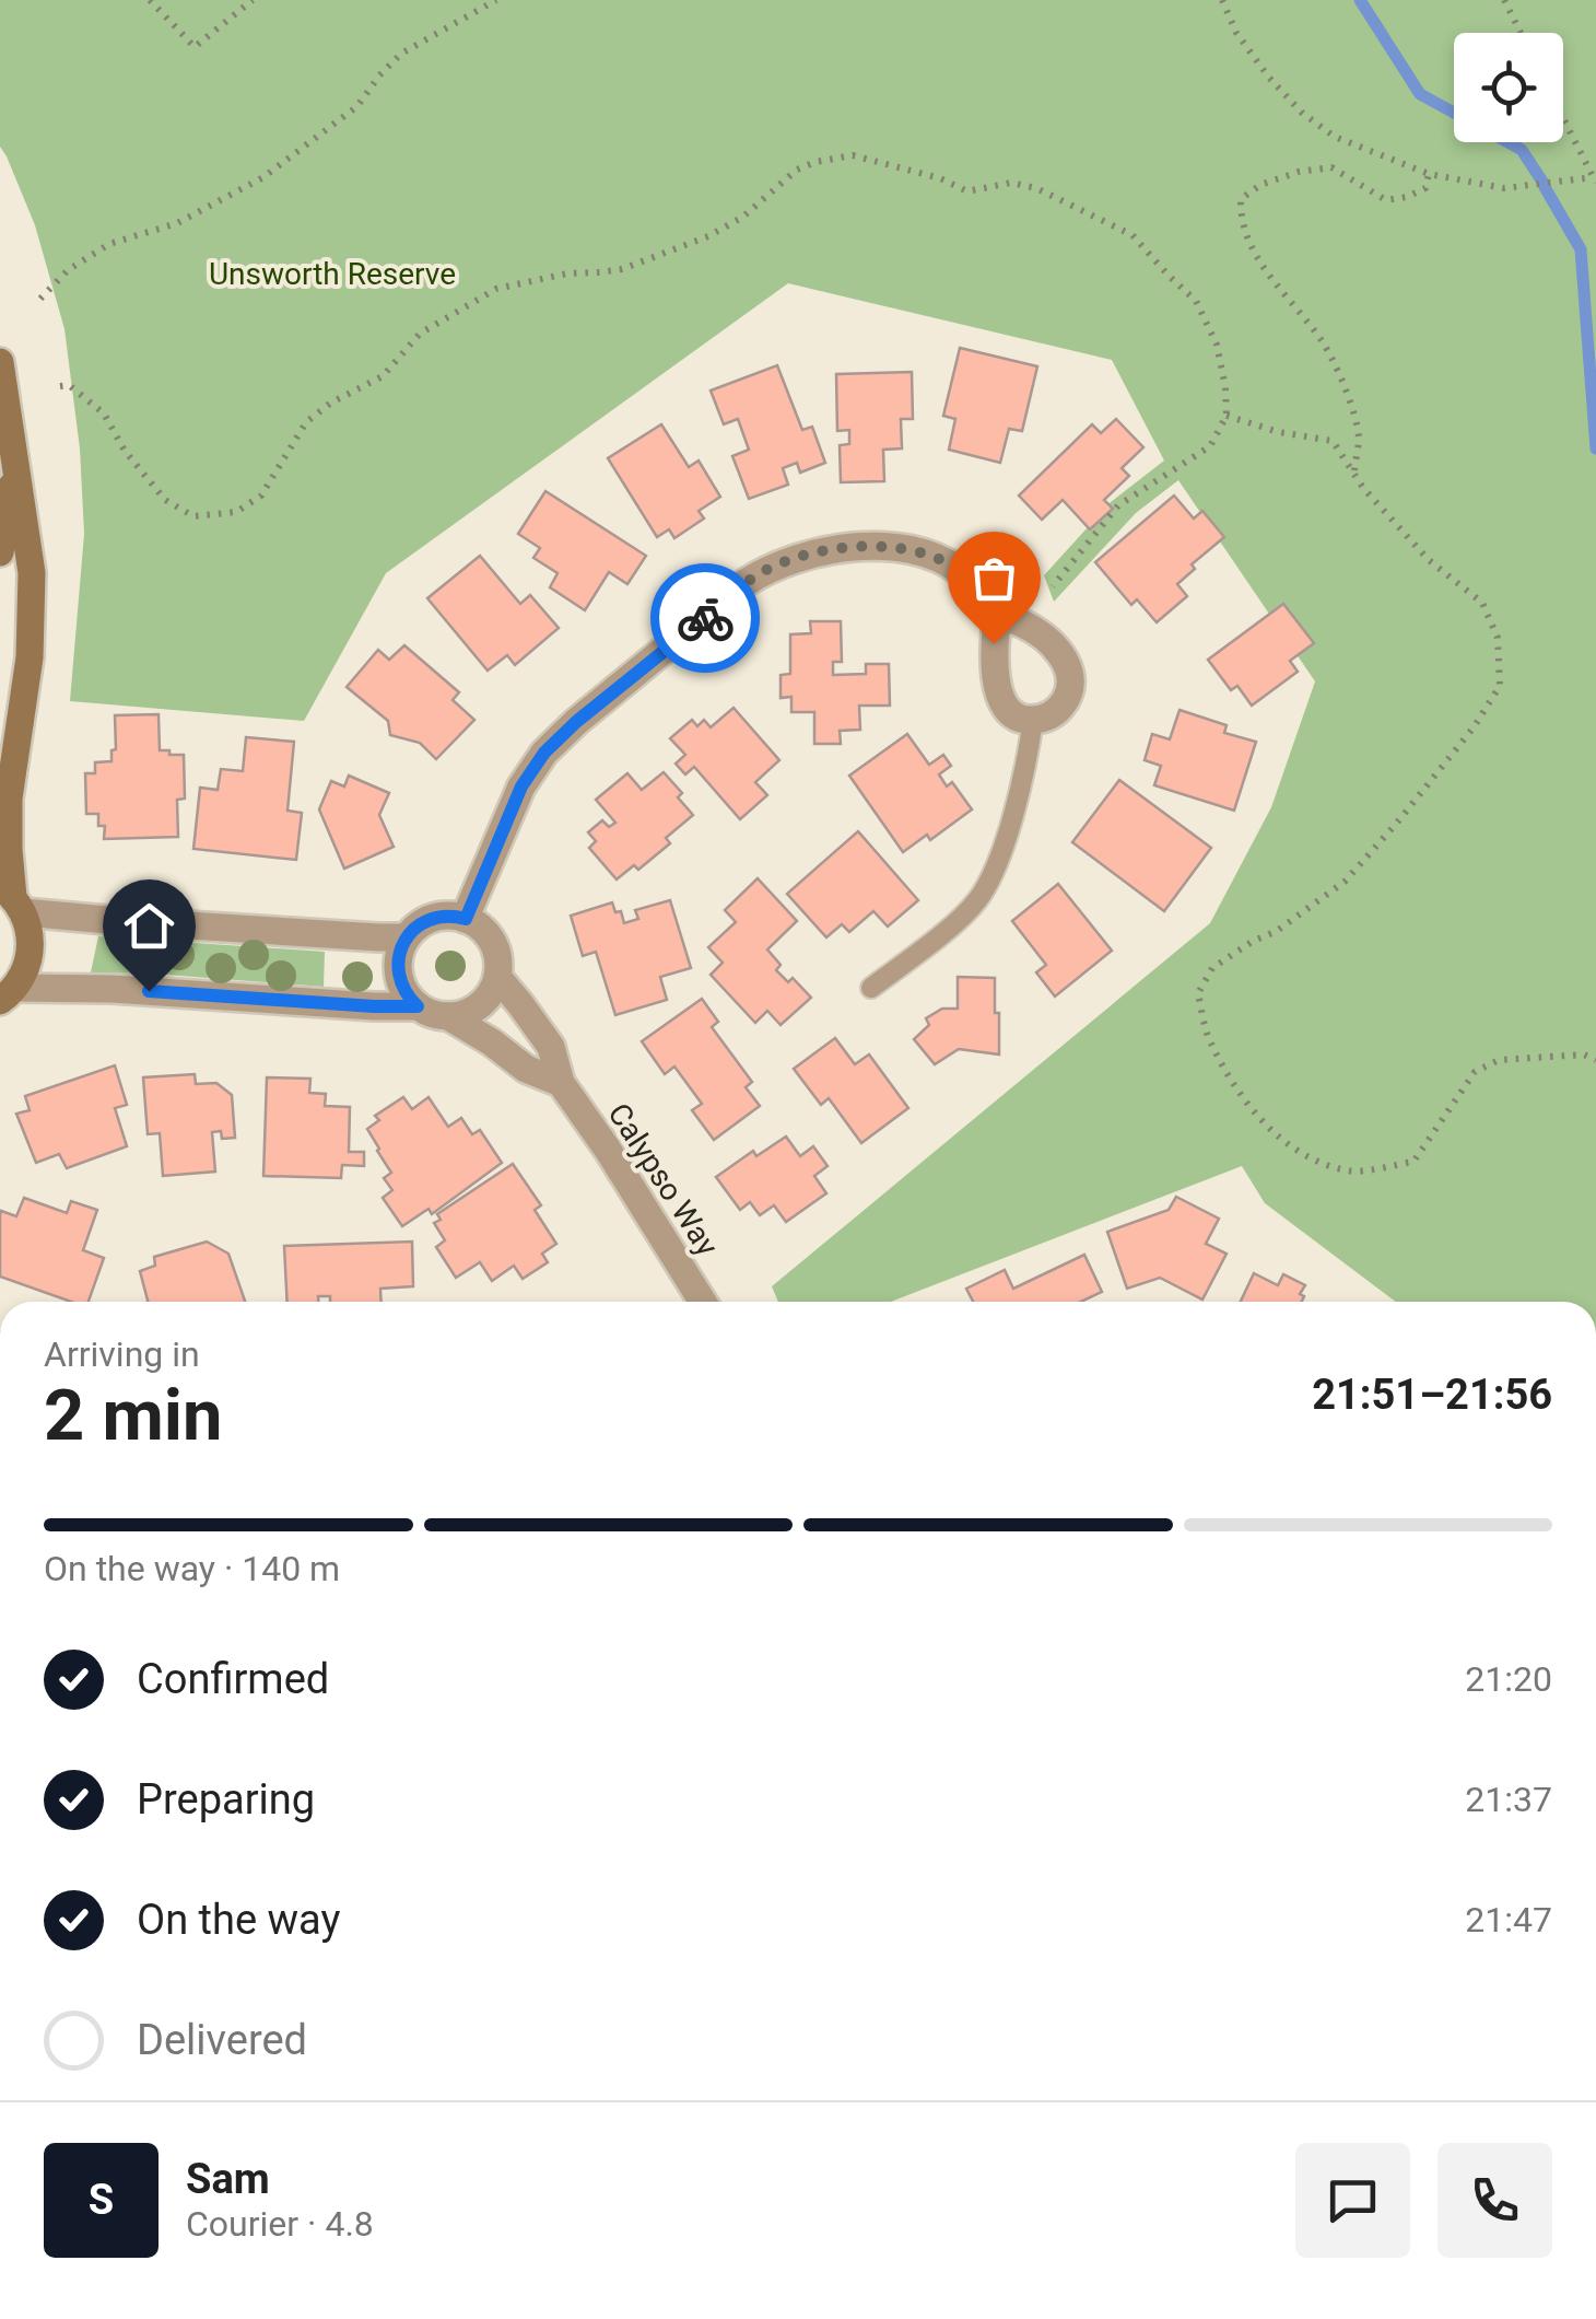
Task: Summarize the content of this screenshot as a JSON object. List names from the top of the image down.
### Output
{
  "streets": {
    "street": ["Calypso Way"]
  },
  "parks": ["Unsworth Reserve"],
  "page": {
    "heading": ["2 min", "Arriving in", "21:51–21:56"],
    "panel": ["Sam", "Courier · 4.8"],
    "bar": "On the way · 140 m",
    "list": [
      ["Confirmed", "21:20"],
      ["Preparing", "21:37"],
      ["On the way", "21:47"],
      "Delivered"
    ],
    "round": "S"
  }
}
